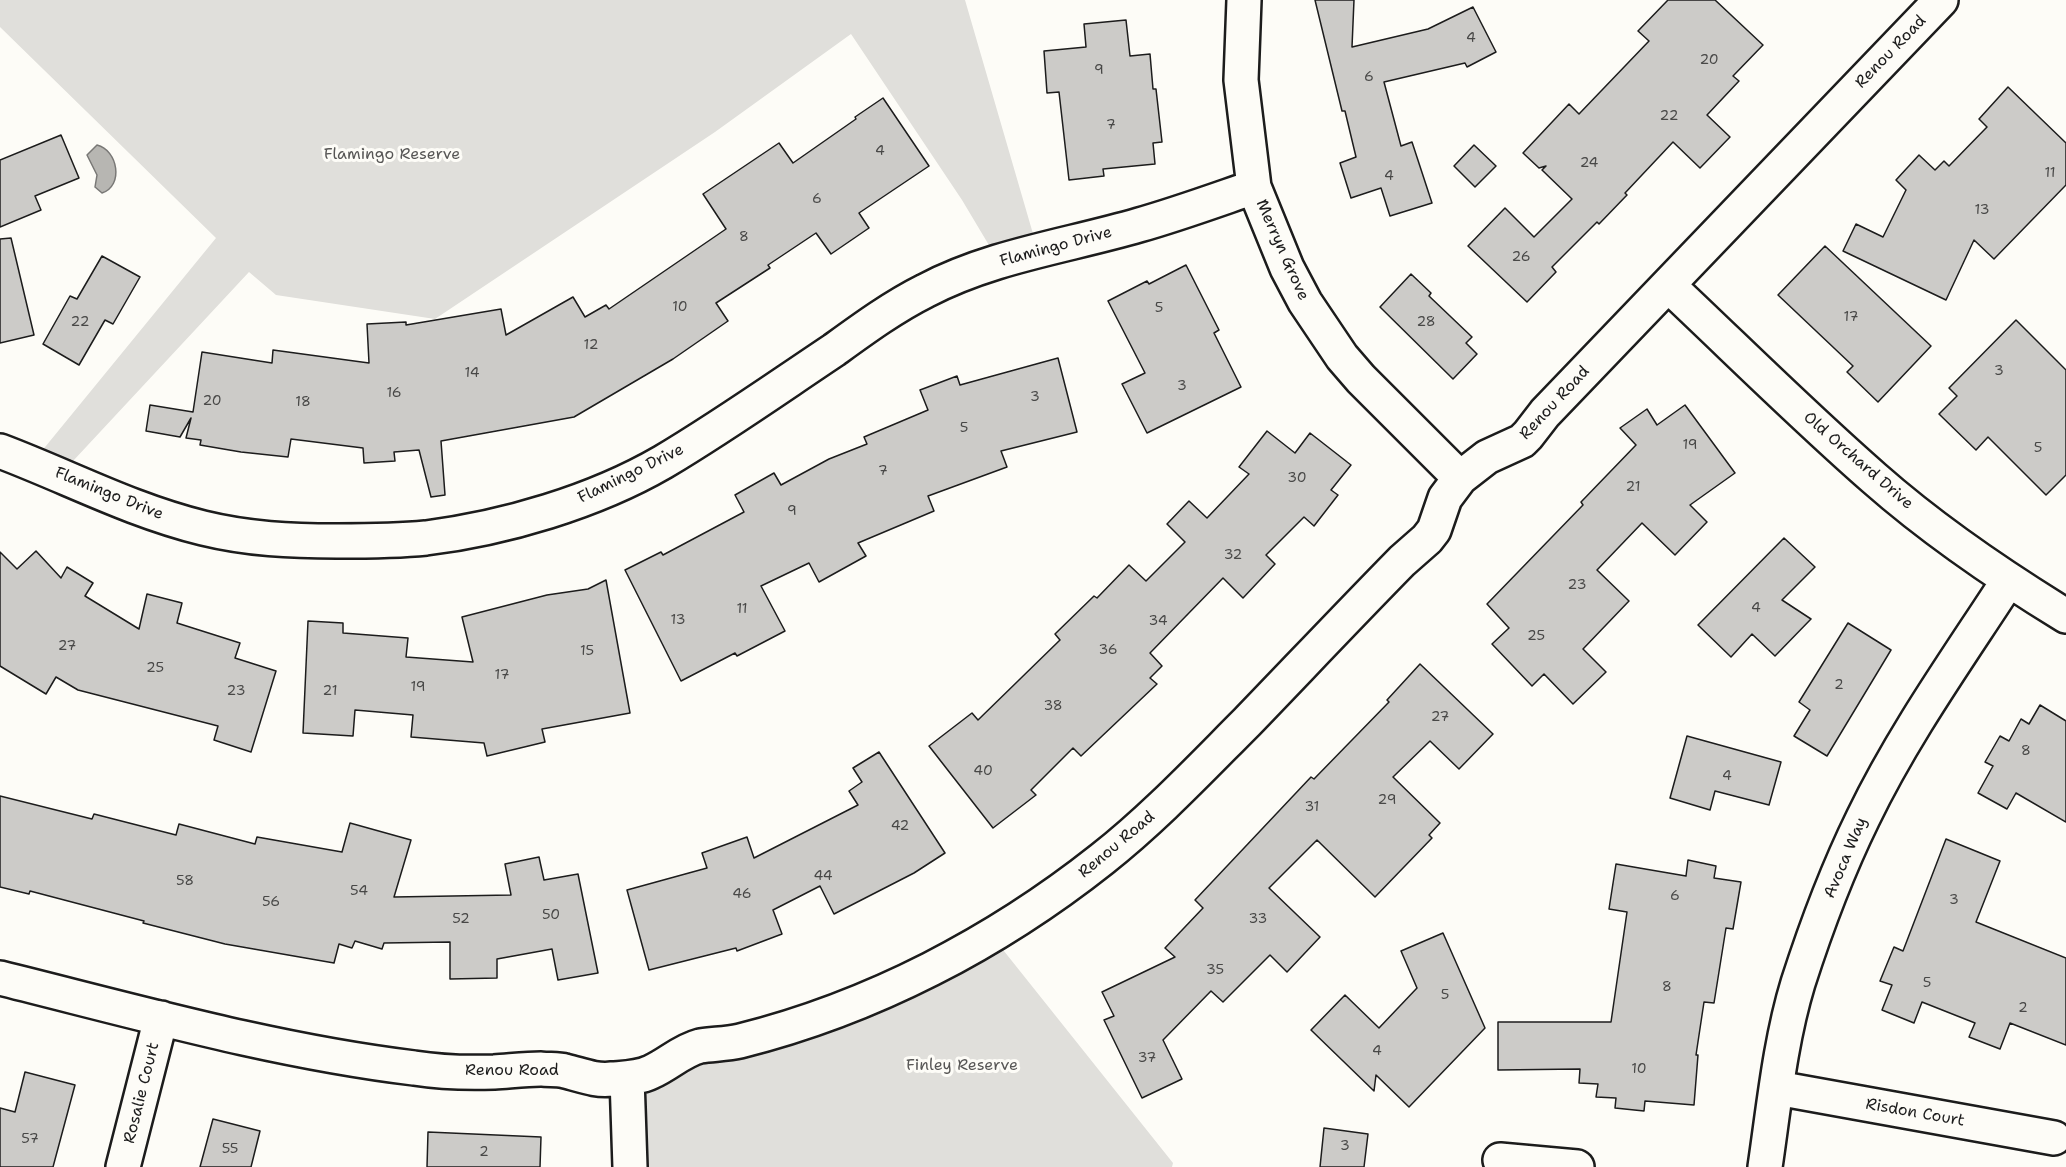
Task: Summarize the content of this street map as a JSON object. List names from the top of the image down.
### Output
{
  "streets": {
    "street": [
      "Renou Road",
      "Flamingo Drive",
      "Merryn Grove",
      "Old Orchard Drive",
      "Avoca Way",
      "Rosalie Court",
      "Risdon Court"
    ]
  },
  "crossings": [
    ["Renou Road", "Merryn Grove"],
    ["Renou Road", "Old Orchard Drive"],
    ["Renou Road", "Rosalie Court"],
    ["Flamingo Drive", "Merryn Grove"],
    ["Old Orchard Drive", "Avoca Way"],
    ["Avoca Way", "Risdon Court"]
  ],
  "parks": ["Flamingo Reserve", "Finley Reserve"],
  "house_numbers": [
    "4",
    "20",
    "9",
    "6",
    "22",
    "7",
    "4",
    "24",
    "11",
    "4",
    "6",
    "13",
    "8",
    "26",
    "10",
    "5",
    "17",
    "22",
    "28",
    "12",
    "3",
    "14",
    "3",
    "16",
    "3",
    "20",
    "18",
    "5",
    "19",
    "5",
    "7",
    "30",
    "21",
    "9",
    "32",
    "23",
    "4",
    "11",
    "13",
    "34",
    "25",
    "27",
    "36",
    "15",
    "25",
    "17",
    "2",
    "19",
    "23",
    "21",
    "38",
    "27",
    "8",
    "40",
    "4",
    "29",
    "31",
    "42",
    "44",
    "58",
    "54",
    "46",
    "6",
    "3",
    "56",
    "50",
    "52",
    "33",
    "35",
    "5",
    "8",
    "5",
    "2",
    "4",
    "37",
    "10",
    "57",
    "3",
    "55",
    "2"
  ]
}
